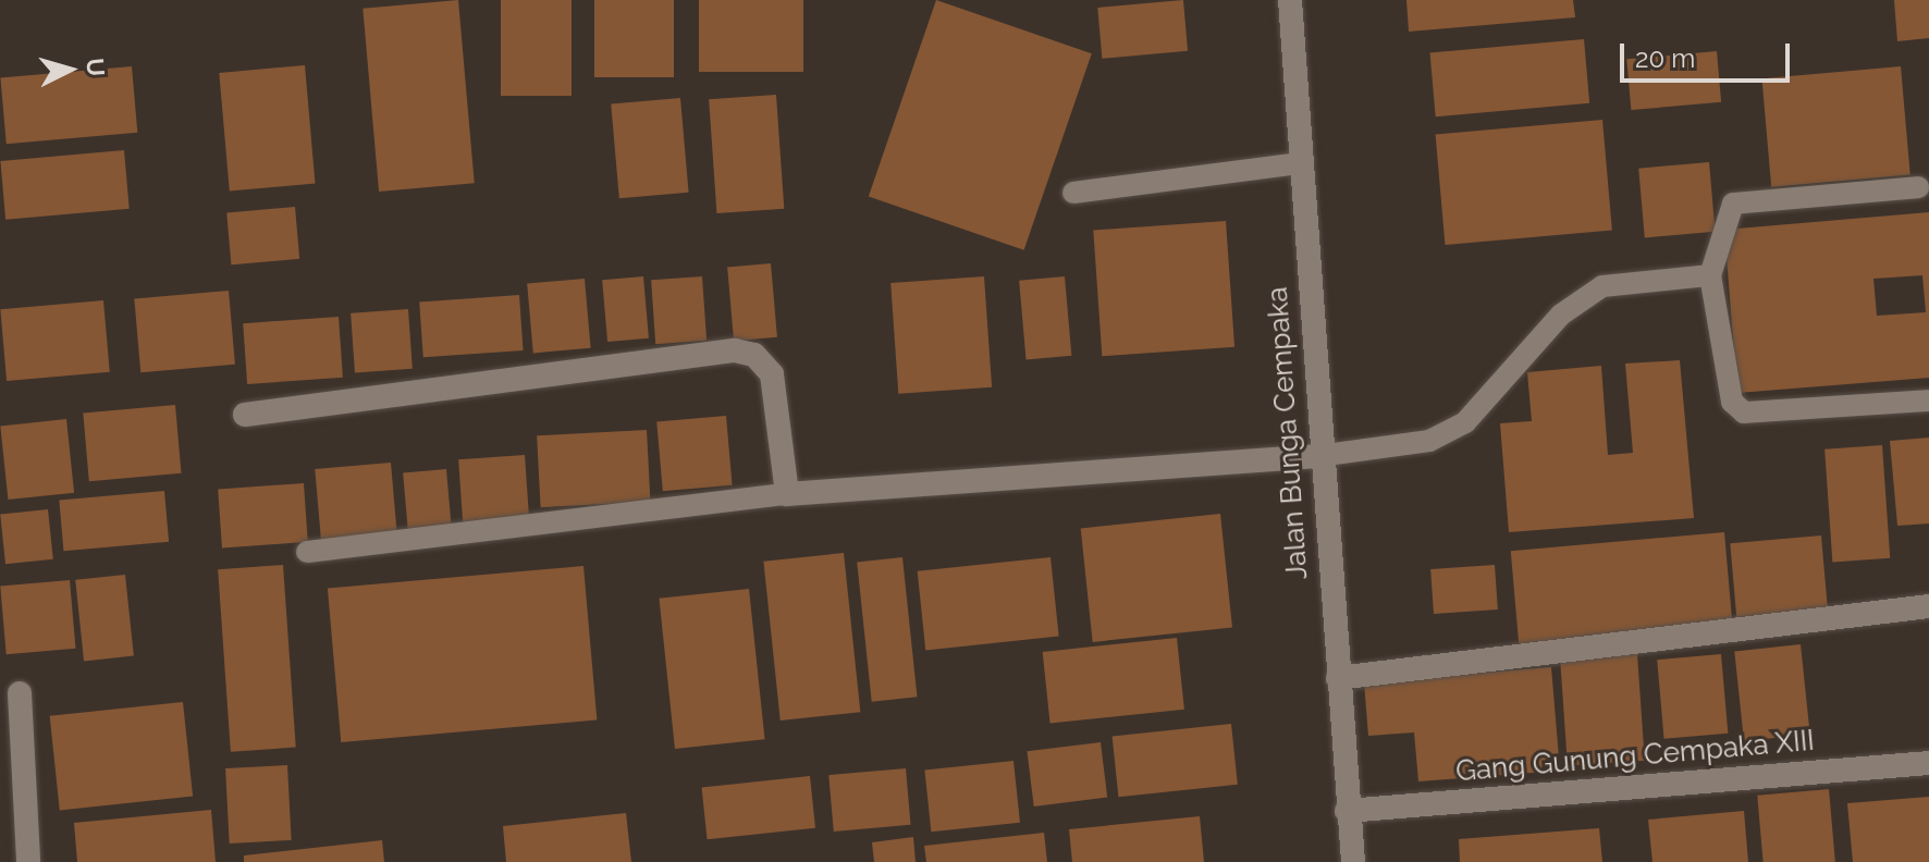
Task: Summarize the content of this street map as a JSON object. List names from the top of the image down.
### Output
{
  "streets": {
    "street": ["Jalan Bunga Cempaka", "Gang Gunung Cempaka XIII"]
  },
  "crossings": [
    ["Jalan Bunga Cempaka", "Gang Gunung Cempaka XIII"]
  ],
  "scale_bar": "20 m",
  "north": "right"
}
